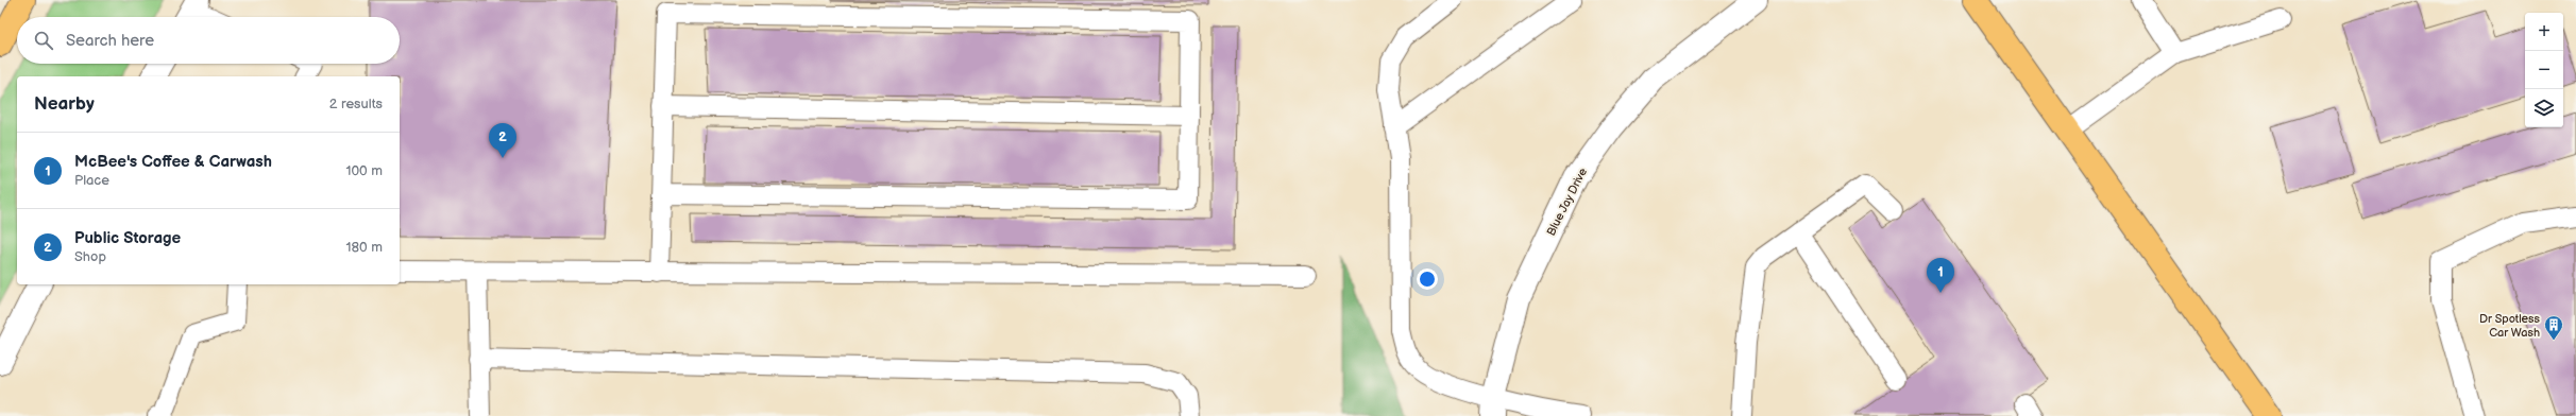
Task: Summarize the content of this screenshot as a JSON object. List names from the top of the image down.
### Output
{
  "streets": {
    "street": ["Blue Jay Drive"]
  },
  "places": {
    "building": ["Dr Spotless Car Wash"]
  },
  "page": {
    "map_buttons": ["+", "−"],
    "search": "Search here",
    "heading": ["Nearby", "2 results"],
    "pins": ["2", "1"],
    "list": [
      {
        "mark": "1",
        "name": "McBee's Coffee & Carwash",
        "note": "Place",
        "value": "100 m"
      },
      {
        "mark": "2",
        "name": "Public Storage",
        "note": "Shop",
        "value": "180 m"
      }
    ]
  }
}
